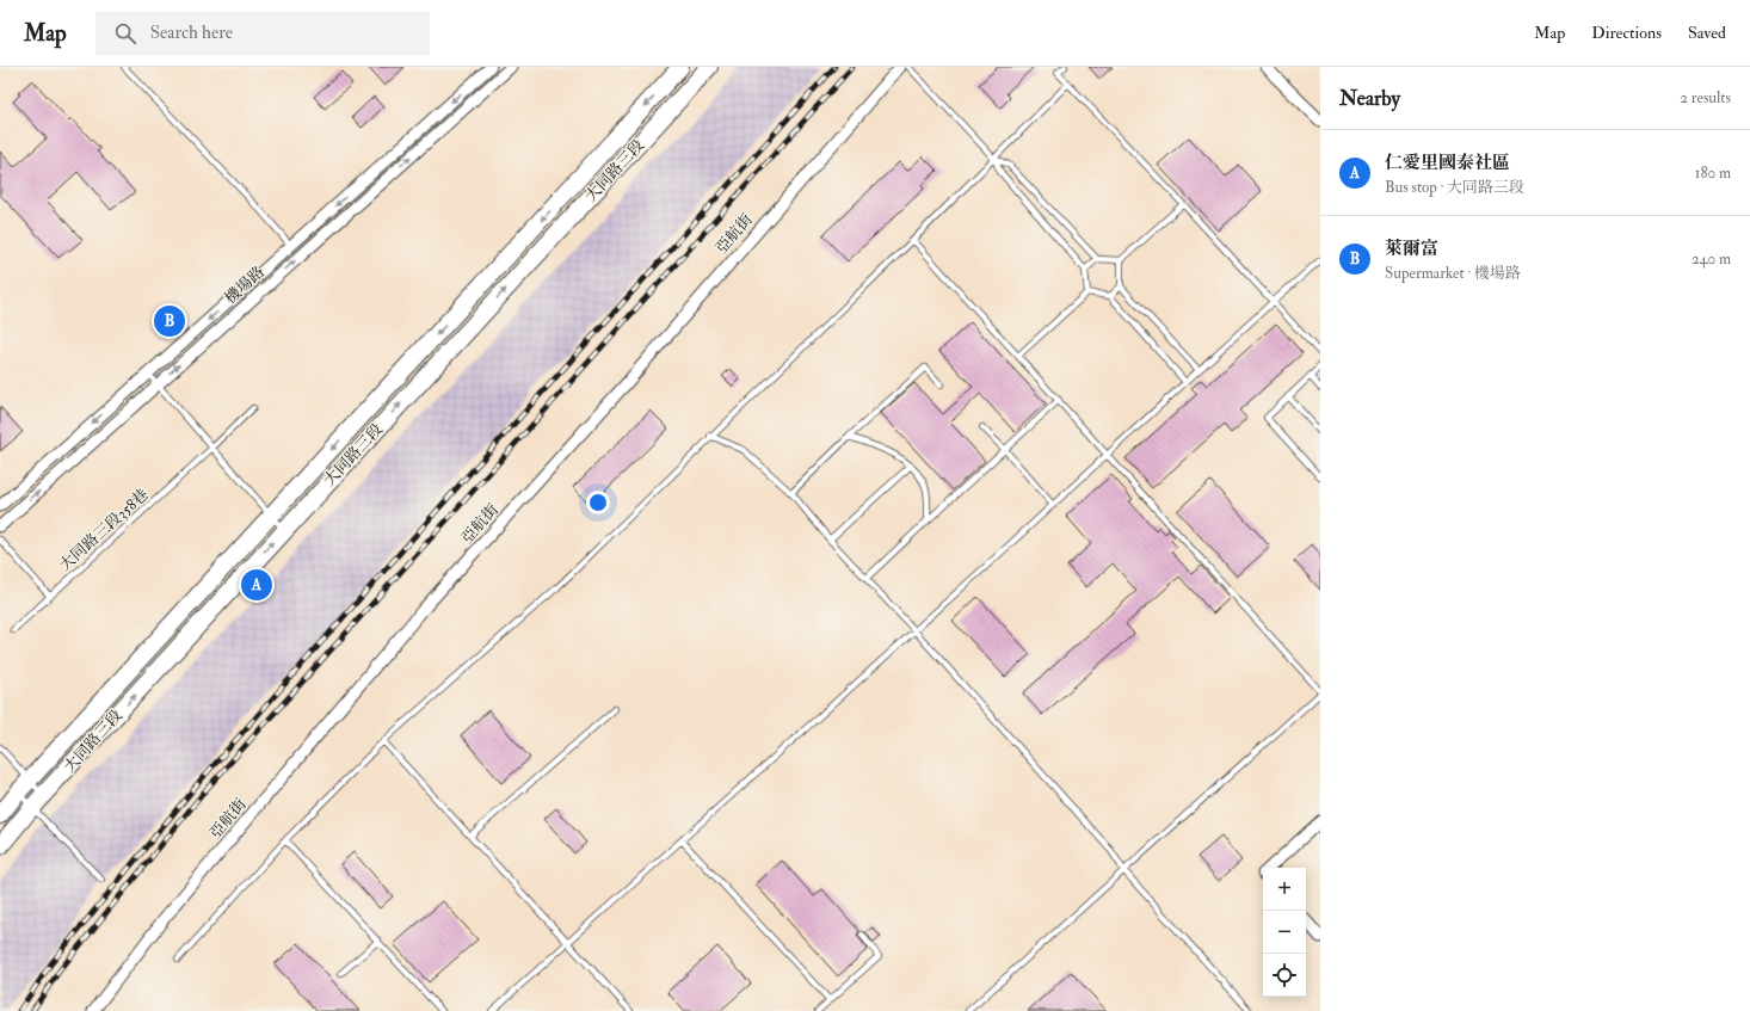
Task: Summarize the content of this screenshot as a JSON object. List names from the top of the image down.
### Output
{
  "streets": {
    "main road": ["大同路三段"],
    "street": ["亞航街", "機場路"],
    "lane": ["大同路三段358巷"]
  },
  "page": {
    "header": "Map",
    "search": "Search here",
    "nav": ["Map", "Directions", "Saved"],
    "heading": ["Nearby", "2 results"],
    "list": [
      {
        "mark": "A",
        "name": "仁愛里國泰社區",
        "note": "Bus stop · 大同路三段",
        "value": "180 m"
      },
      {
        "mark": "B",
        "name": "萊爾富",
        "note": "Supermarket · 機場路",
        "value": "240 m"
      }
    ],
    "pins": ["B", "A"],
    "map_buttons": ["+", "−"]
  }
}
